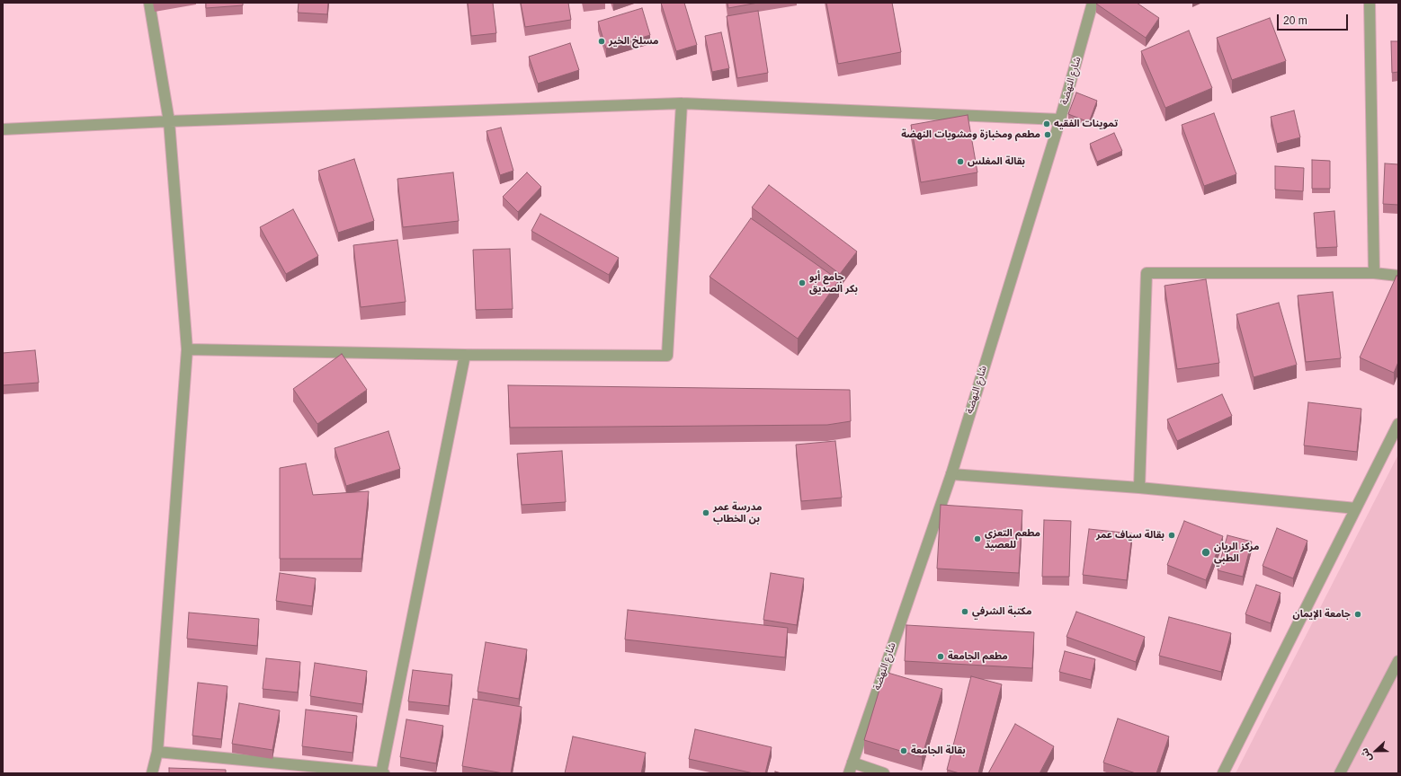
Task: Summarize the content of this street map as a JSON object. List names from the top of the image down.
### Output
{
  "streets": {
    "street": ["شارع النهضة"]
  },
  "places": [
    "مسلخ الخير",
    "تموينات الفقيه",
    "مطعم ومخبازة ومشويات النهضة",
    "بقالة المغلس",
    "جامع أبو بكر الصديق",
    "مدرسة عمر بن الخطاب",
    "بقالة سياف عمر",
    "مطعم التعزي للعصيد",
    "مركز الريان الطبي",
    "مكتبة الشرفي",
    "جامعة الإيمان",
    "مطعم الجامعة",
    "بقالة الجامعة"
  ],
  "scale_bar": "20 m",
  "north": "left"
}
